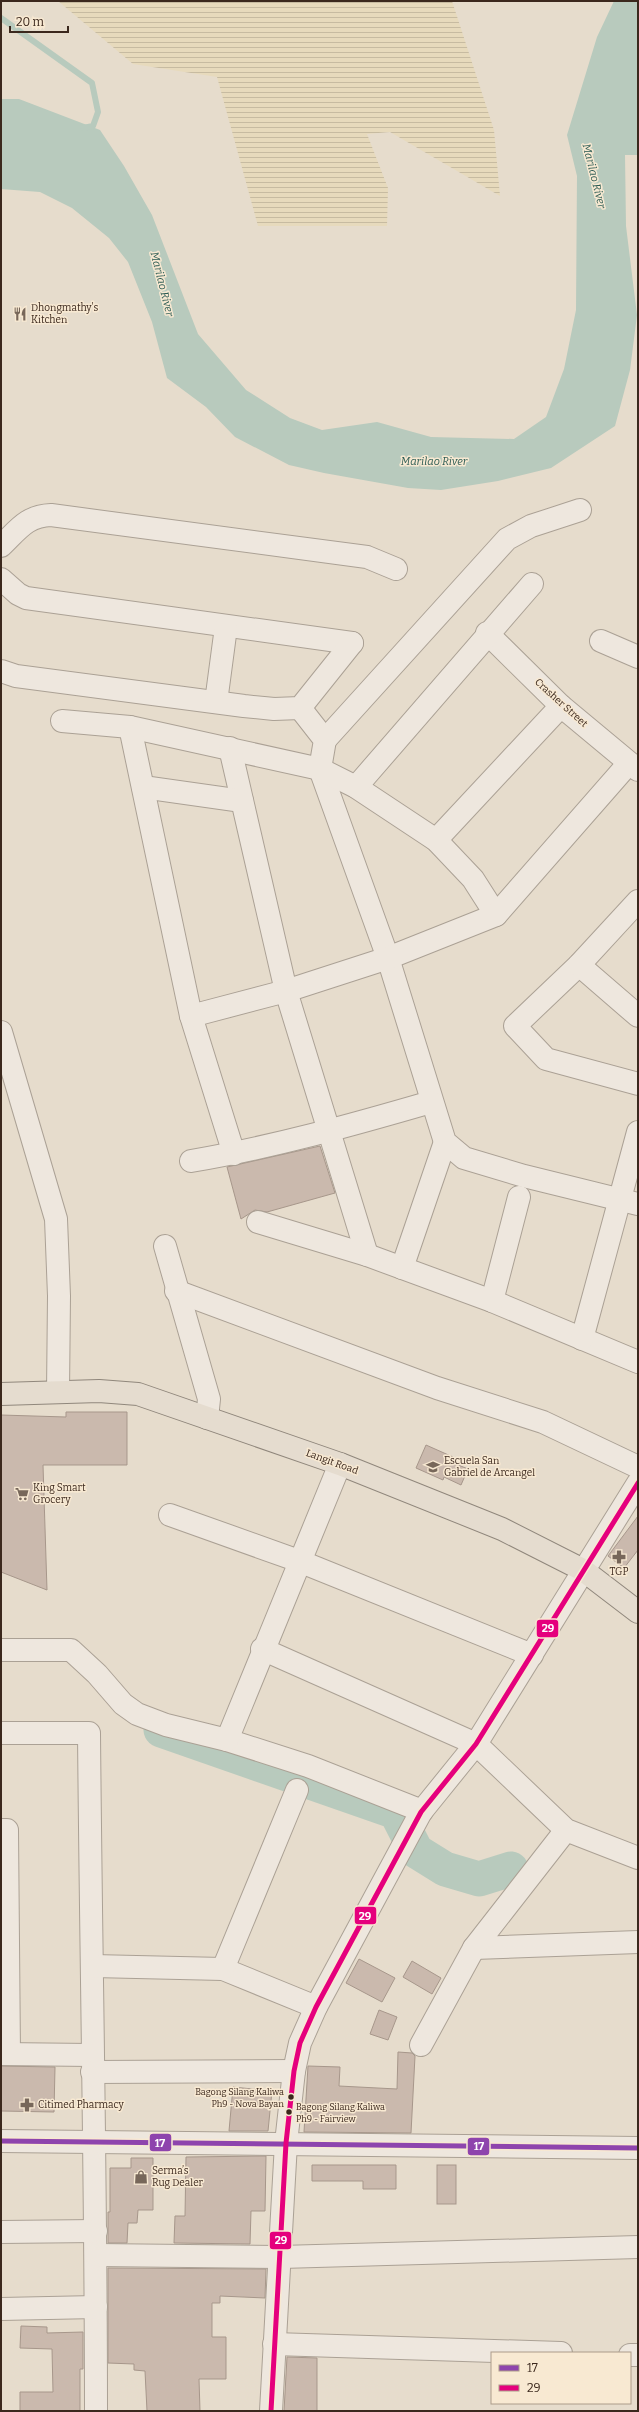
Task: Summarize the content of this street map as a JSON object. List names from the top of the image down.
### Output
{
  "streets": {
    "main road": ["Langit Road"],
    "street": ["Crasher Street"]
  },
  "water": ["Marilao River"],
  "places": {
    "restaurant": ["Dhongmathy's Kitchen"],
    "school or university": ["Escuela San Gabriel de Arcangel"],
    "supermarket": ["King Smart Grocery"],
    "pharmacy": ["TGP", "Citimed Pharmacy"],
    "other": ["Bagong Silang Kaliwa Ph9 - Nova Bayan", "Bagong Silang Kaliwa Ph9 - Fairview"],
    "shop": ["Serma’s Rug Dealer"]
  },
  "lines": ["transit line 29", "transit line 17"],
  "legend": ["17", "29"],
  "scale_bar": "20 m"
}
